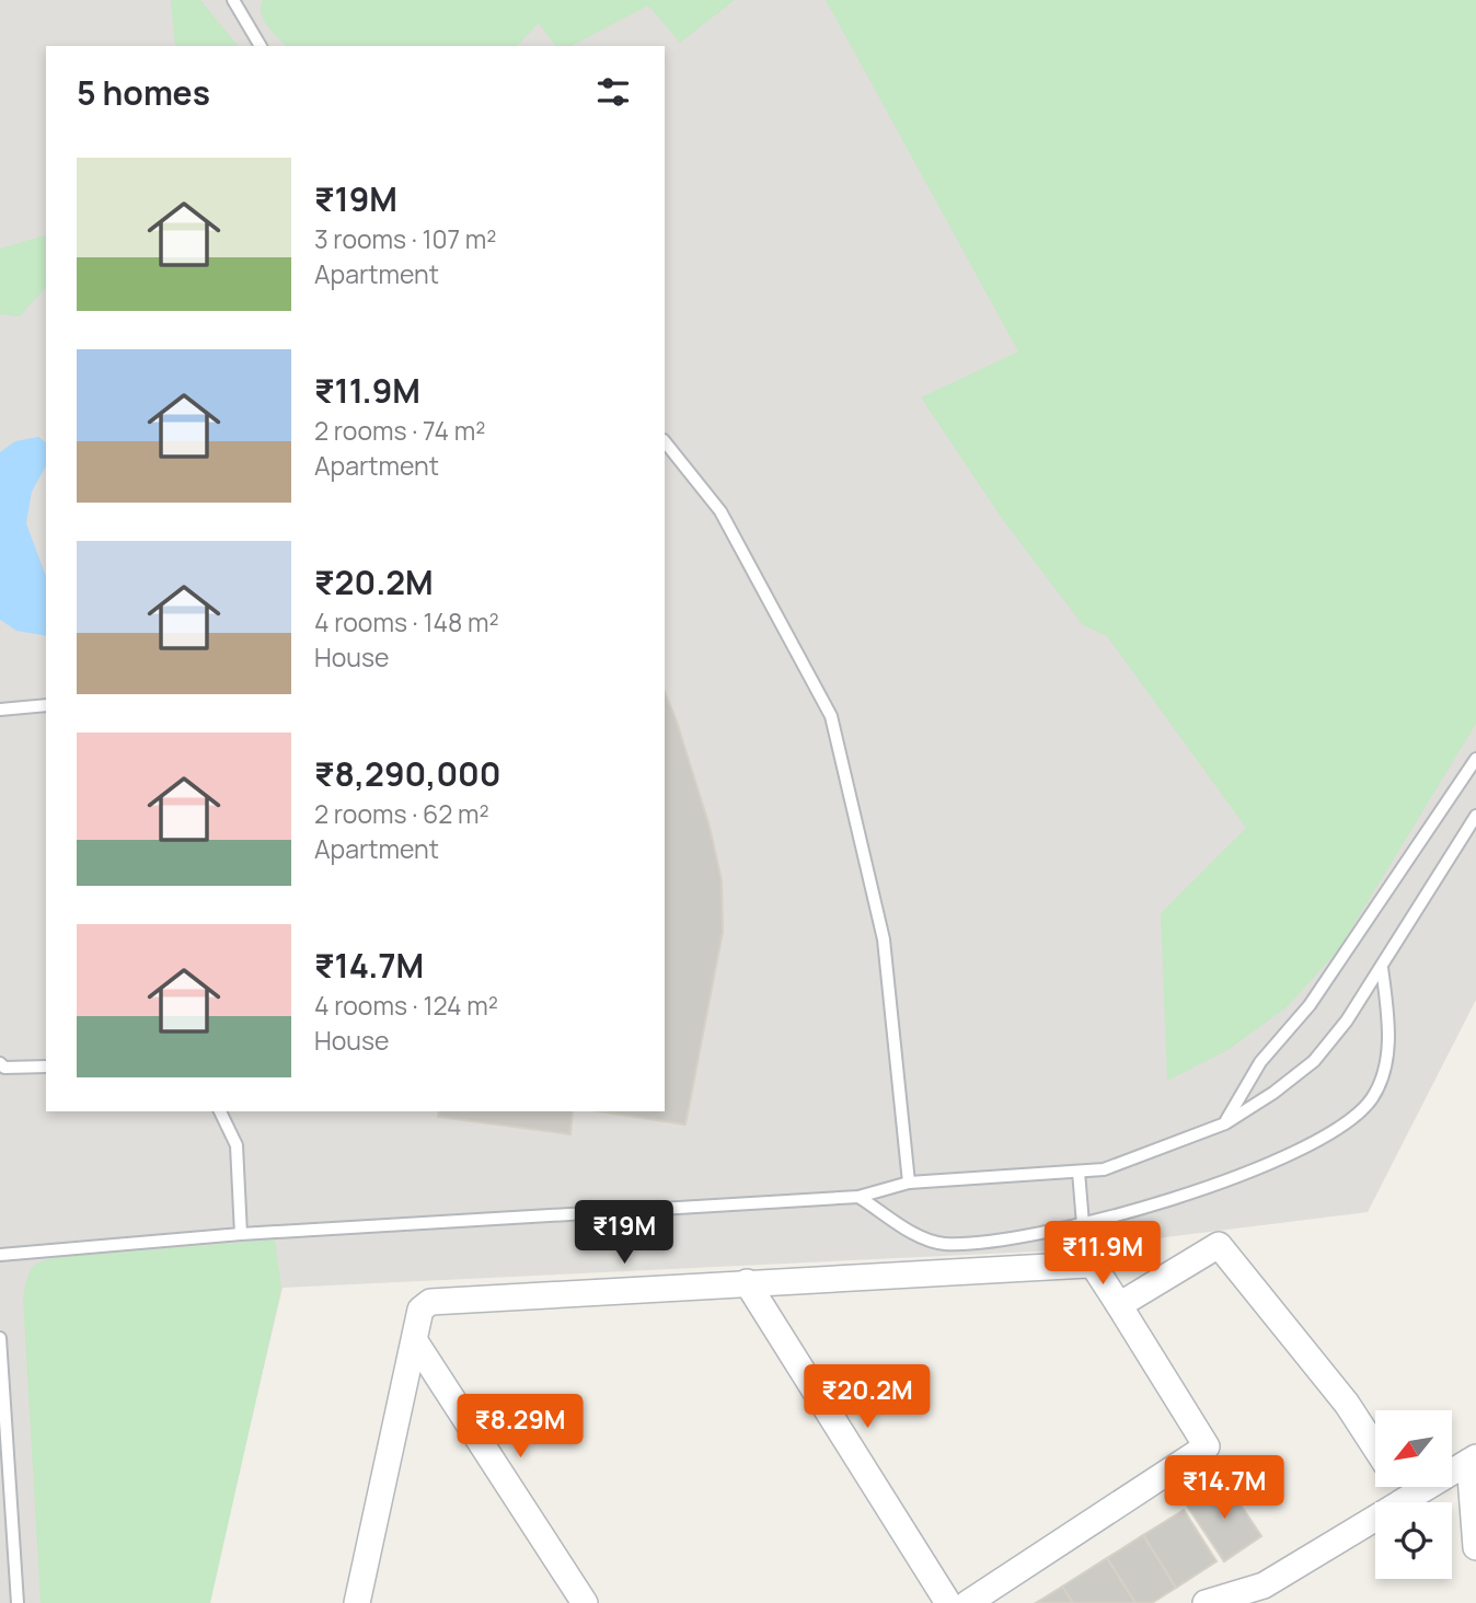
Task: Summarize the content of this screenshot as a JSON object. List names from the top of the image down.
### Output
{
  "north": "bottom left",
  "page": {
    "heading": "5 homes",
    "list": [
      {
        "name": "₹19M",
        "note": "3 rooms · 107 m² · Apartment"
      },
      {
        "name": "₹11.9M",
        "note": "2 rooms · 74 m² · Apartment"
      },
      {
        "name": "₹20.2M",
        "note": "4 rooms · 148 m² · House"
      },
      {
        "name": "₹8,290,000",
        "note": "2 rooms · 62 m² · Apartment"
      },
      {
        "name": "₹14.7M",
        "note": "4 rooms · 124 m² · House"
      }
    ],
    "price": [
      "₹19M",
      "₹11.9M",
      "₹20.2M",
      "₹8.29M",
      "₹14.7M"
    ]
  }
}
